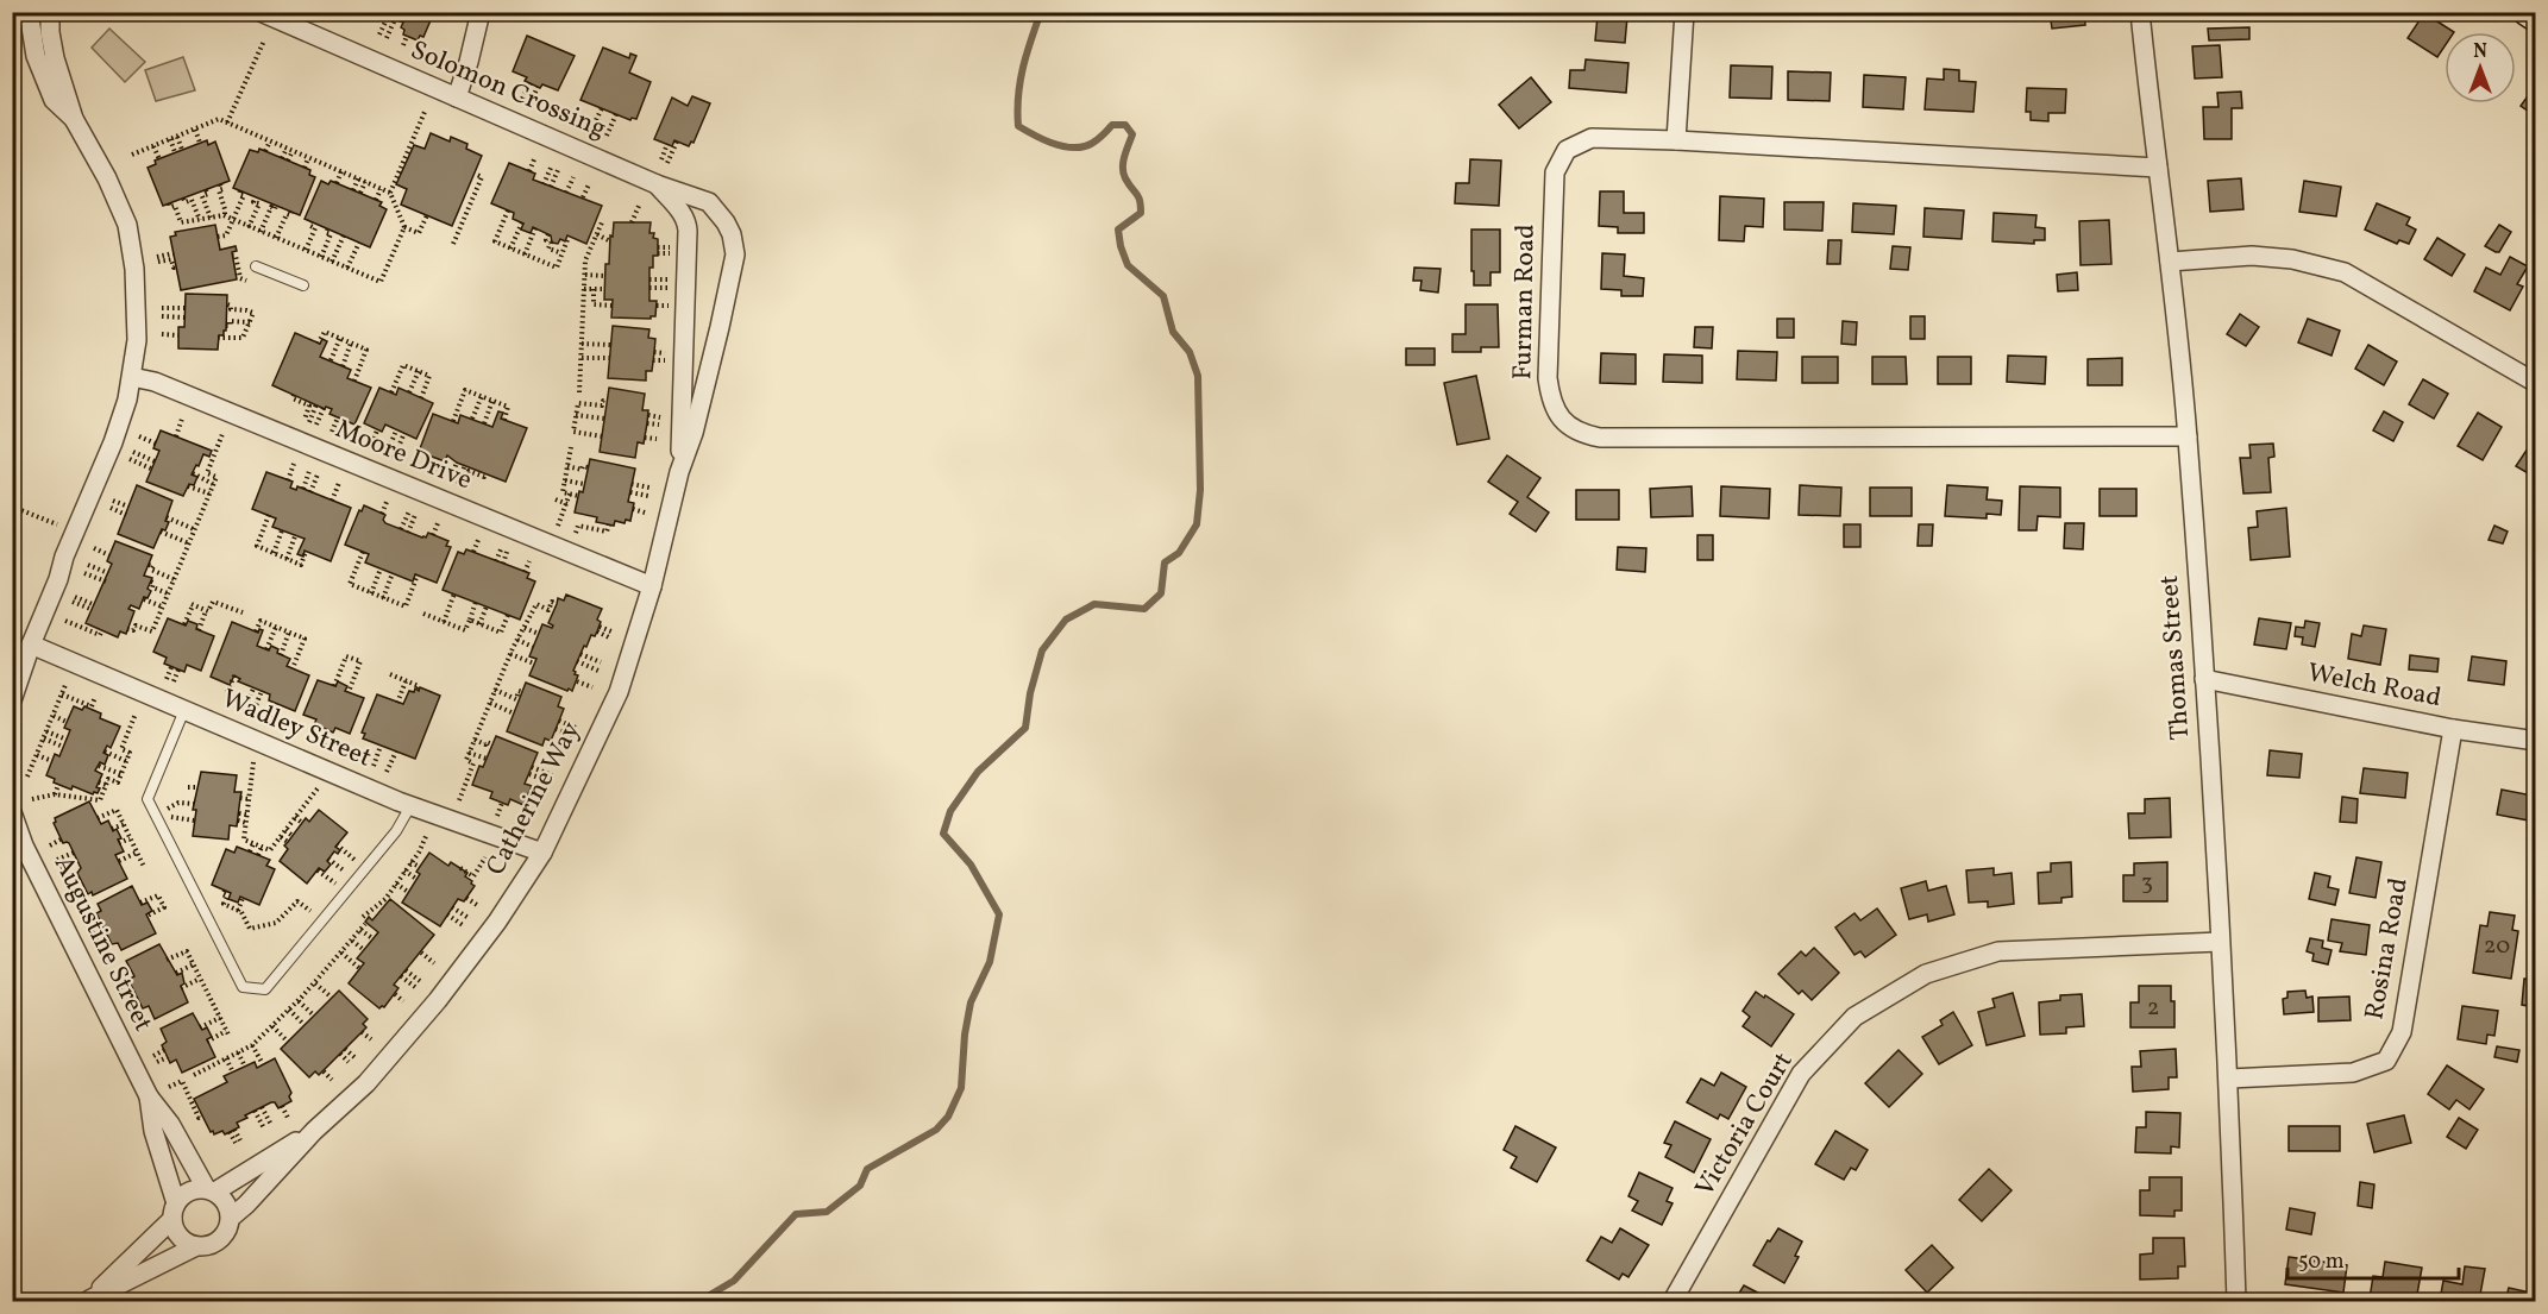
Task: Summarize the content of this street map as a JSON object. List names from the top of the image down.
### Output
{
  "streets": {
    "street": [
      "Solomon Crossing",
      "Furman Road",
      "Moore Drive",
      "Thomas Street",
      "Welch Road",
      "Wadley Street",
      "Catherine Way",
      "Augustine Street",
      "Rosina Road",
      "Victoria Court"
    ]
  },
  "crossings": [
    ["Solomon Crossing", "Catherine Way"],
    ["Furman Road", "Thomas Street"],
    ["Moore Drive", "Catherine Way"],
    ["Thomas Street", "Welch Road"],
    ["Thomas Street", "Rosina Road"],
    ["Thomas Street", "Victoria Court"],
    ["Welch Road", "Rosina Road"],
    ["Wadley Street", "Catherine Way"],
    ["Catherine Way", "Augustine Street"]
  ],
  "house_numbers": ["3", "20", "2"],
  "scale_bar": "50 m",
  "north": "top"
}
